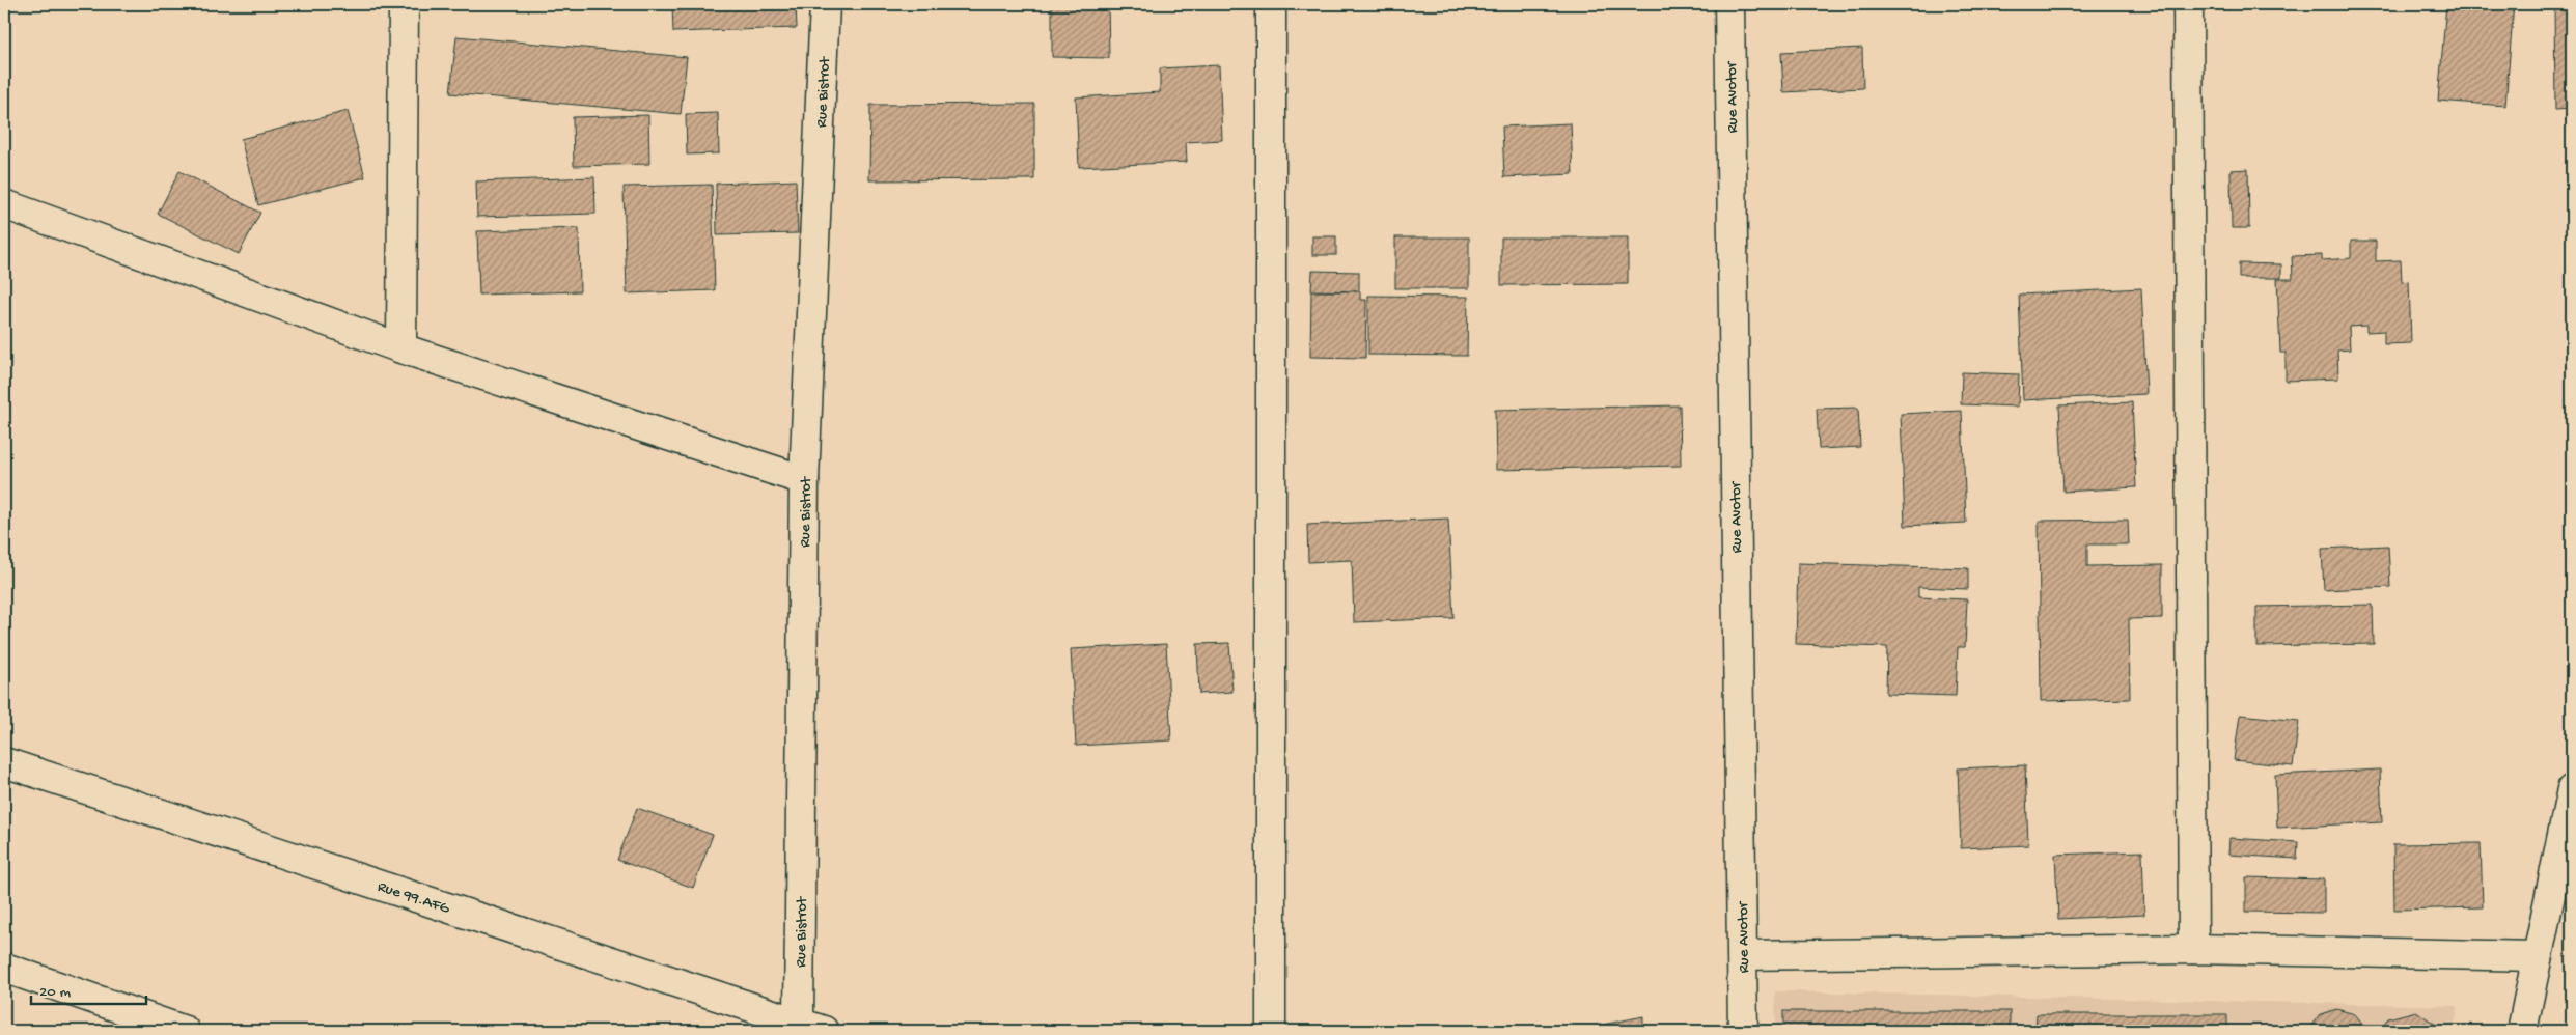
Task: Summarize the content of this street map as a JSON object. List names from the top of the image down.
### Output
{
  "streets": {
    "street": ["Rue Bistrot", "Rue Avotor", "Rue 99.AFG"]
  },
  "crossings": [
    ["Rue Bistrot", "Rue 99.AFG"]
  ],
  "scale_bar": "20 m"
}
